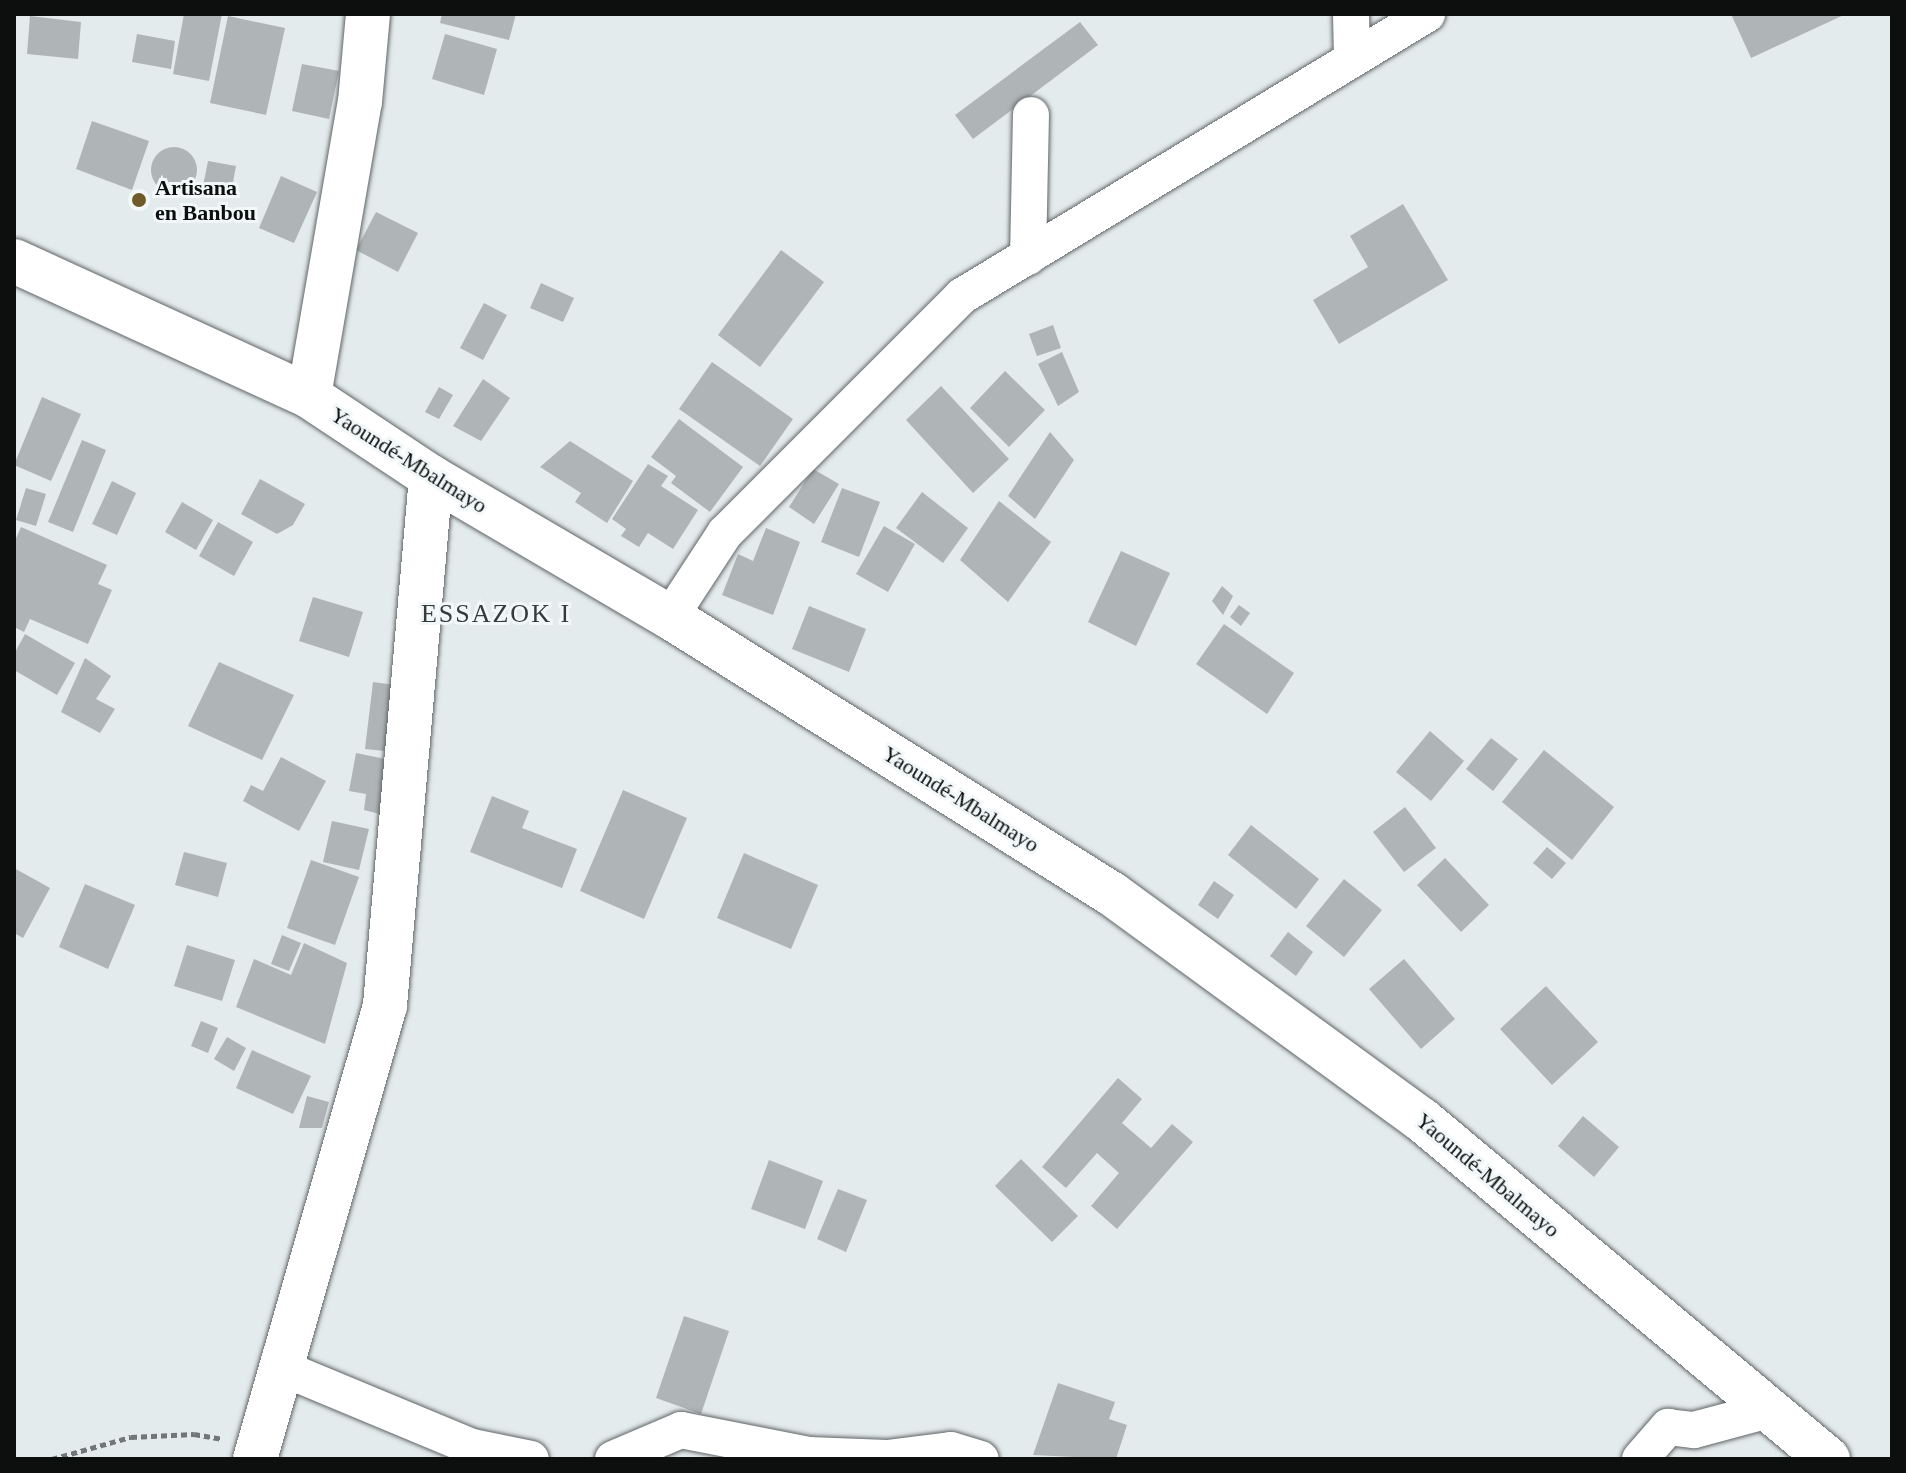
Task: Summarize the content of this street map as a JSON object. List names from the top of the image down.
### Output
{
  "streets": {
    "main road": ["Yaoundé-Mbalmayo"]
  },
  "districts": ["ESSAZOK I"],
  "places": ["Artisana en Banbou"]
}
